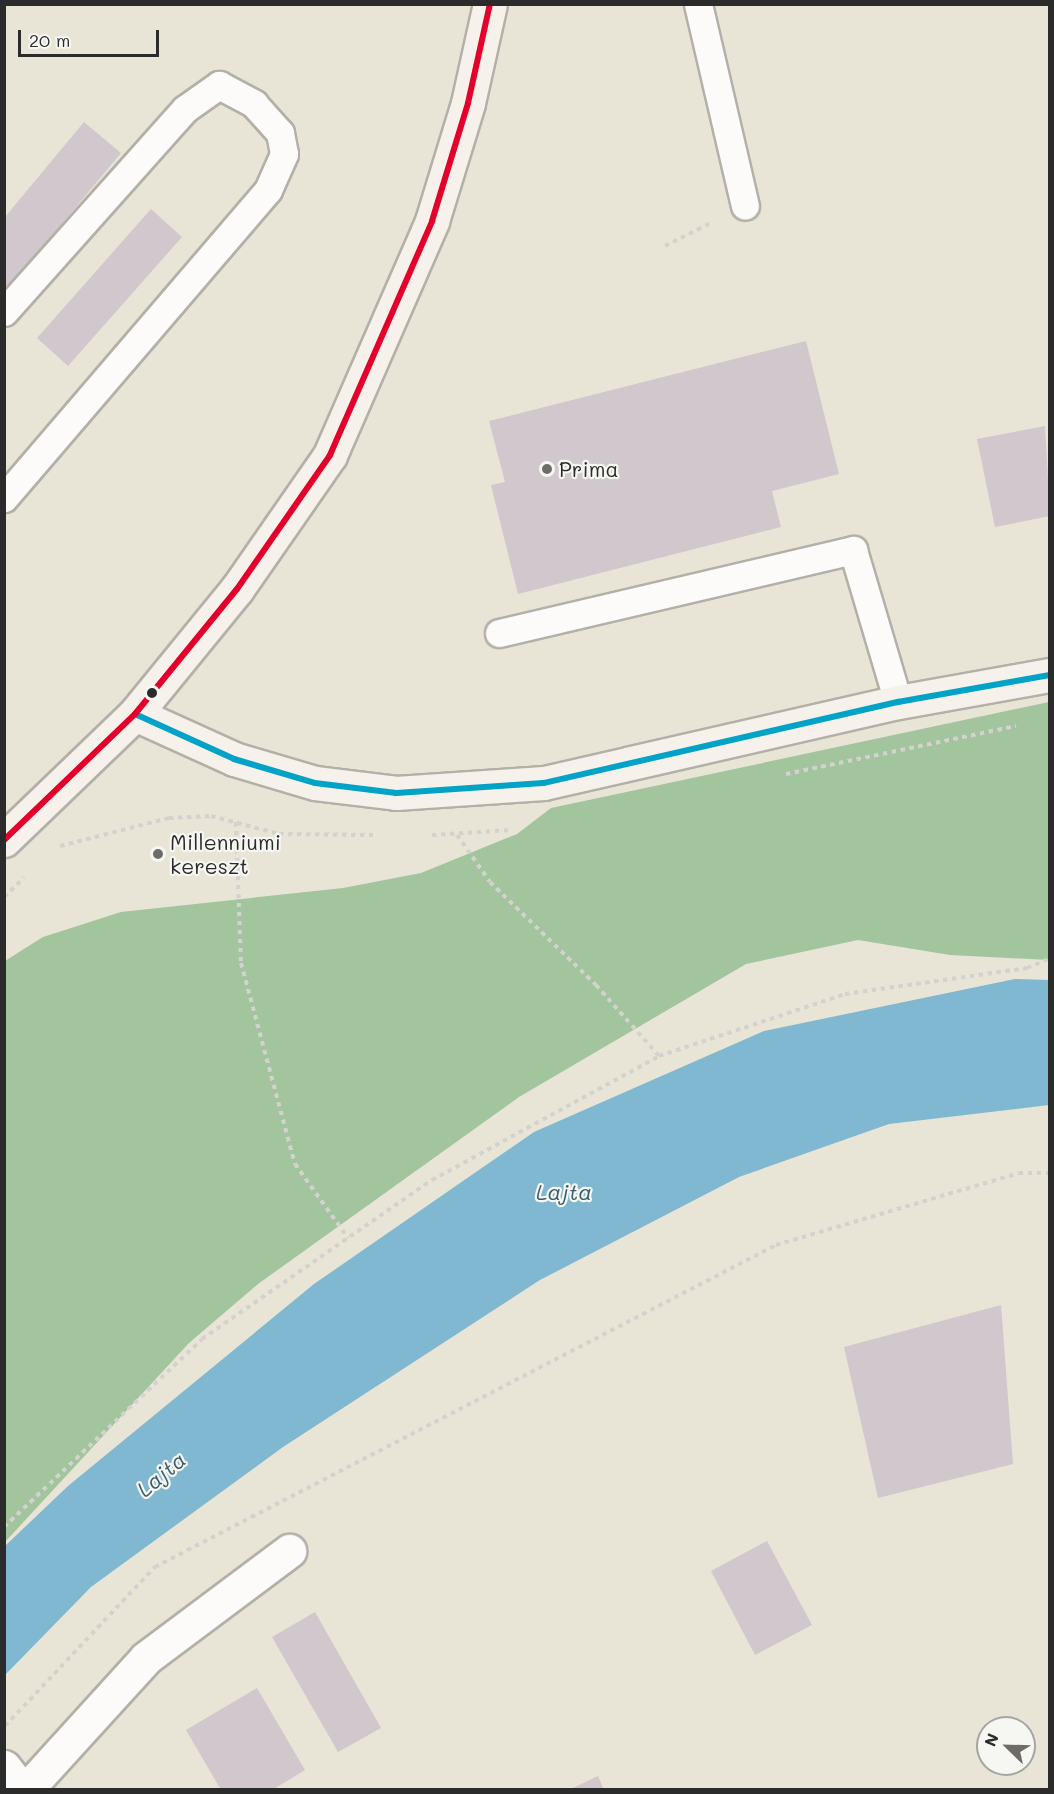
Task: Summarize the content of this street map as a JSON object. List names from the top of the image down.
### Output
{
  "water": ["Lajta"],
  "places": ["Prima", "Millenniumi kereszt"],
  "scale_bar": "20 m",
  "north": "top left"
}
